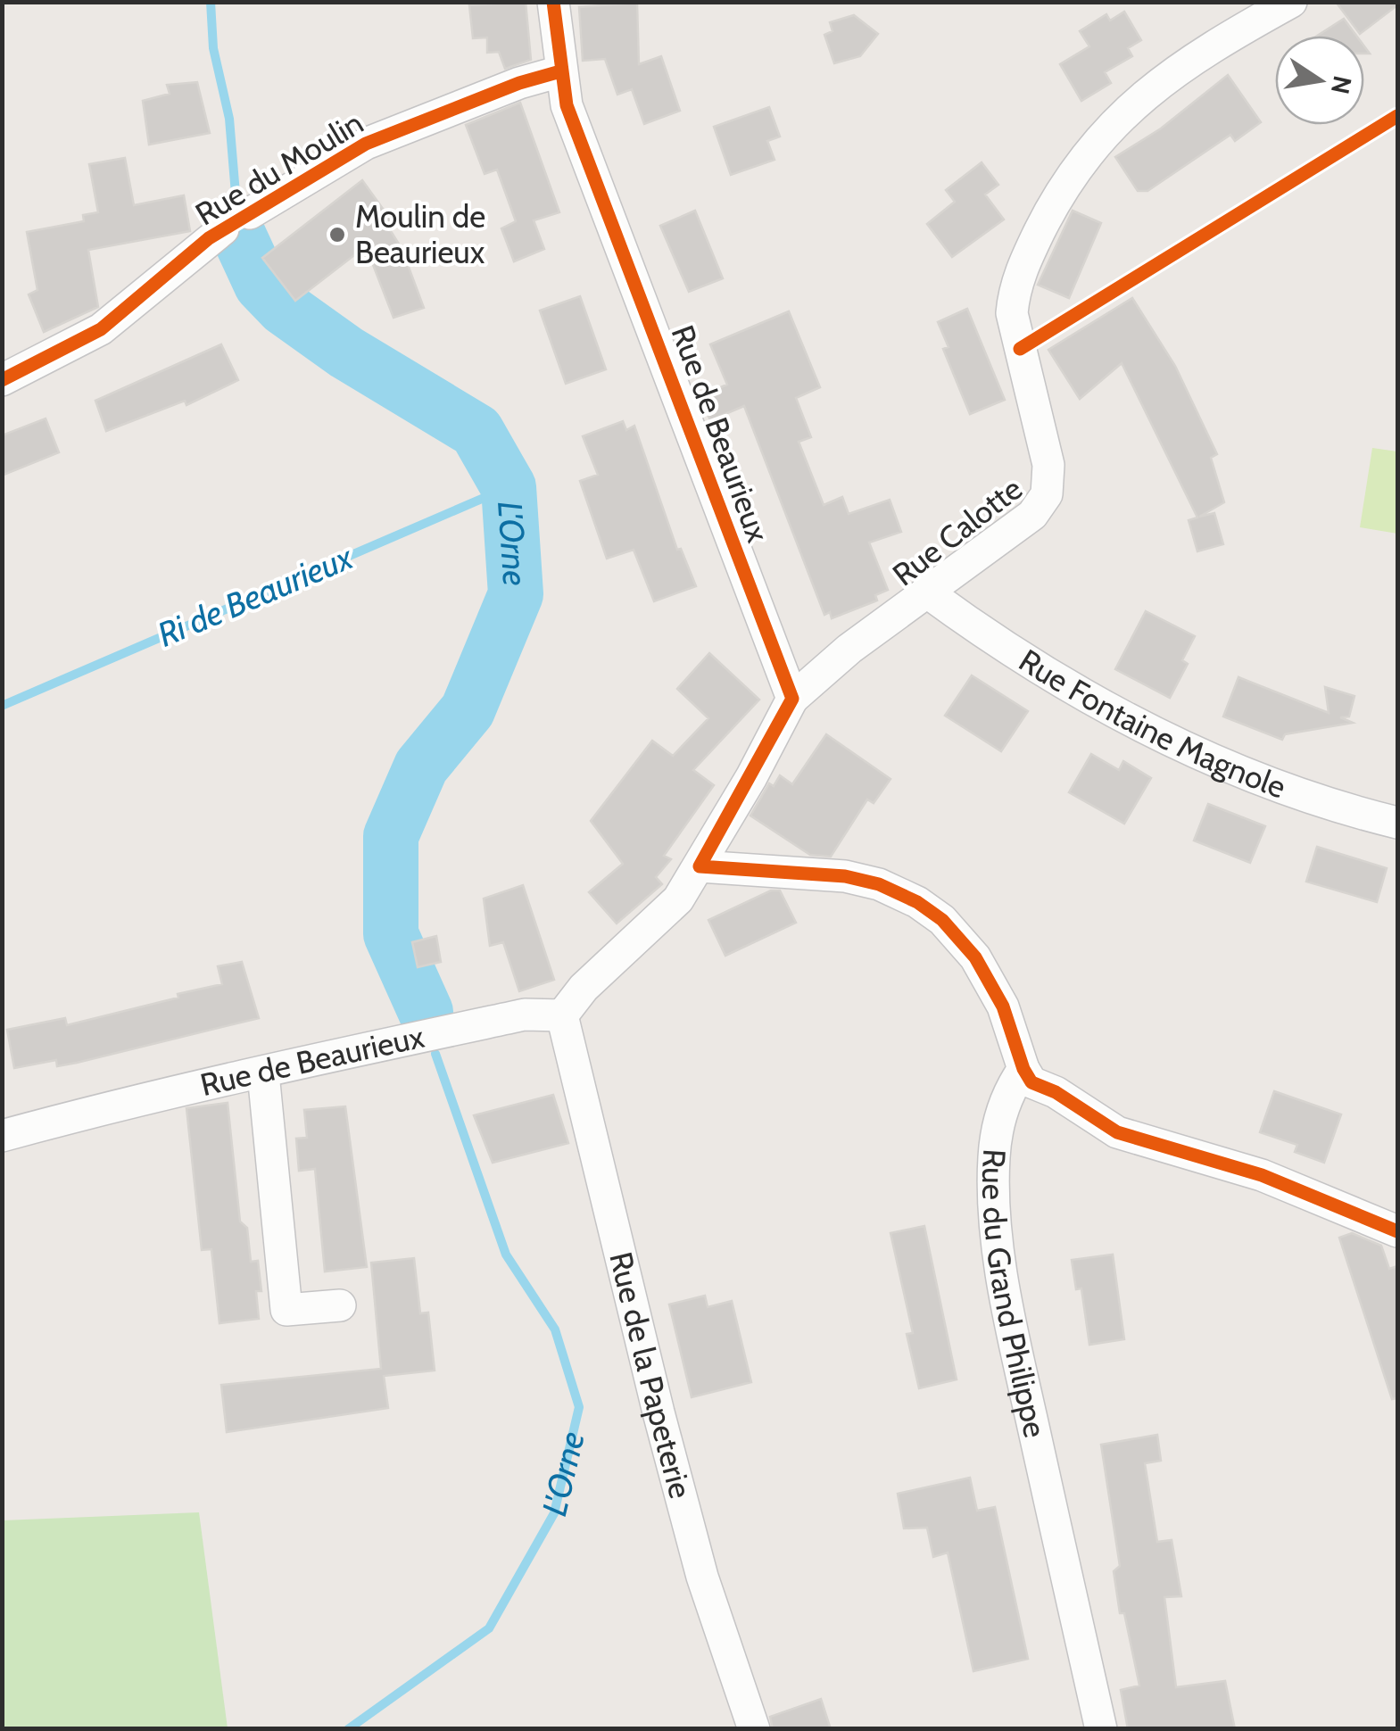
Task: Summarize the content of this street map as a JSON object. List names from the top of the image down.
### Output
{
  "streets": {
    "street": [
      "Rue du Moulin",
      "Rue de Beaurieux",
      "Rue Calotte",
      "Rue Fontaine Magnole",
      "Rue du Grand Philippe",
      "Rue de la Papeterie"
    ]
  },
  "crossings": [
    ["Rue du Moulin", "Rue de Beaurieux"],
    ["Rue de Beaurieux", "Rue Calotte"],
    ["Rue de Beaurieux", "Rue de la Papeterie"],
    ["Rue Calotte", "Rue Fontaine Magnole"]
  ],
  "water": ["L'Orne", "Ri de Beaurieux"],
  "places": ["Moulin de Beaurieux"],
  "north": "right"
}
